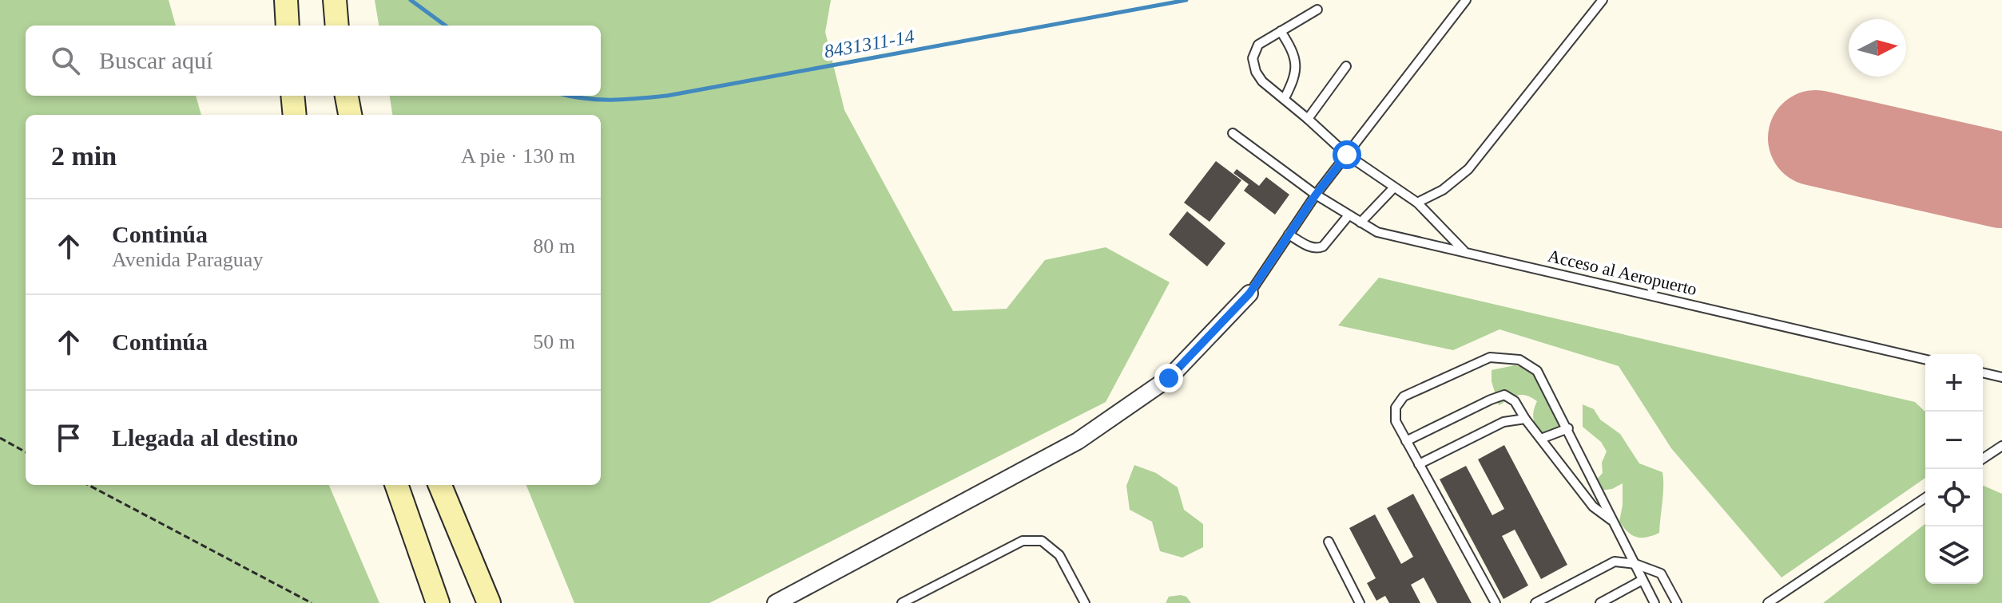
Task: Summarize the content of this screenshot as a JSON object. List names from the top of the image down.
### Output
{
  "streets": {
    "lane": ["Acceso al Aeropuerto"]
  },
  "water": ["8431311-14"],
  "north": "right",
  "page": {
    "search": "Buscar aquí",
    "heading": ["2 min", "A pie · 130 m"],
    "list": [
      ["Continúa", "Avenida Paraguay", "80 m"],
      ["Continúa", "50 m"],
      "Llegada al destino"
    ],
    "map_buttons": ["+", "−"]
  }
}
